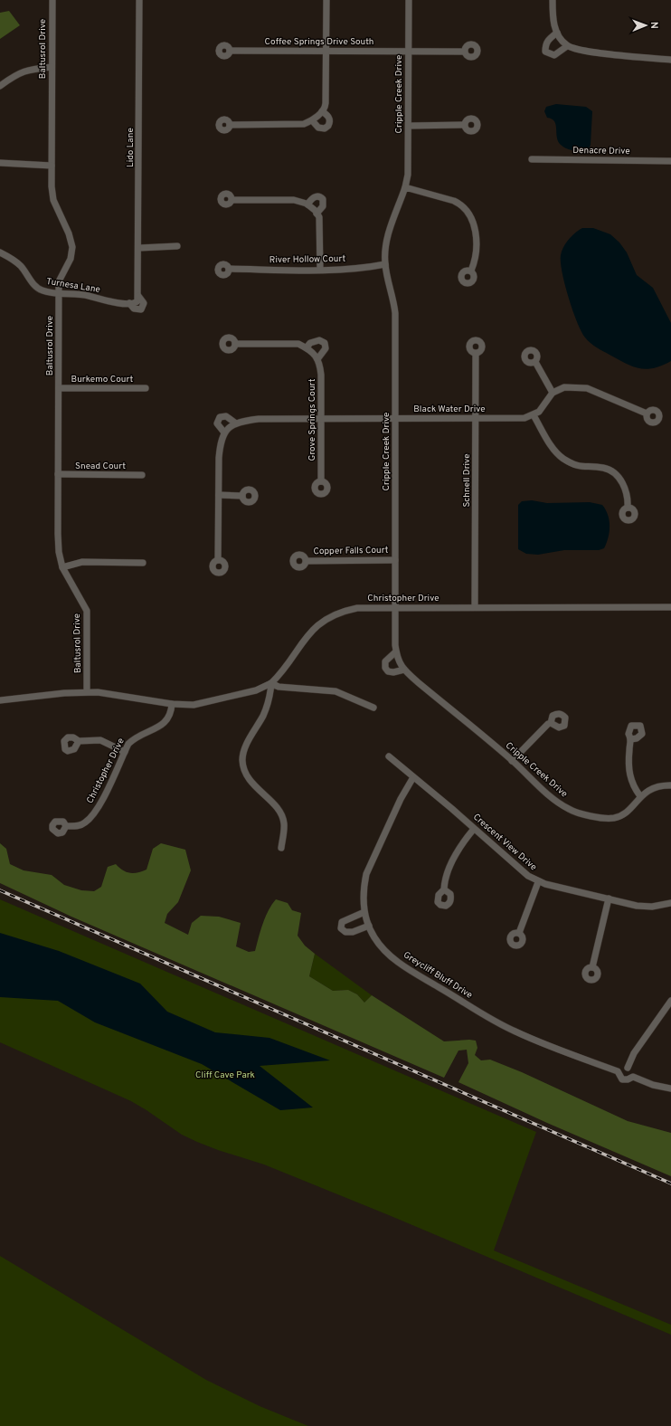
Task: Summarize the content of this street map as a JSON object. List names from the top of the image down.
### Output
{
  "streets": {
    "street": [
      "Coffee Springs Drive South",
      "Baltusrol Drive",
      "Cripple Creek Drive",
      "Lido Lane",
      "Denacre Drive",
      "River Hollow Court",
      "Turnesa Lane",
      "Burkemo Court",
      "Black Water Drive",
      "Grove Springs Court",
      "Snead Court",
      "Schnell Drive",
      "Copper Falls Court",
      "Christopher Drive",
      "Crescent View Drive",
      "Greycliff Bluff Drive"
    ]
  },
  "crossings": [
    ["Coffee Springs Drive South", "Cripple Creek Drive"],
    ["Baltusrol Drive", "Turnesa Lane"],
    ["Baltusrol Drive", "Burkemo Court"],
    ["Baltusrol Drive", "Snead Court"],
    ["Baltusrol Drive", "Christopher Drive"],
    ["Cripple Creek Drive", "River Hollow Court"],
    ["Cripple Creek Drive", "Black Water Drive"],
    ["Cripple Creek Drive", "Copper Falls Court"],
    ["Cripple Creek Drive", "Christopher Drive"],
    ["Lido Lane", "Turnesa Lane"],
    ["Black Water Drive", "Grove Springs Court"],
    ["Black Water Drive", "Schnell Drive"],
    ["Schnell Drive", "Christopher Drive"],
    ["Crescent View Drive", "Greycliff Bluff Drive"]
  ],
  "parks": ["Cliff Cave Park"],
  "north": "right"
}
